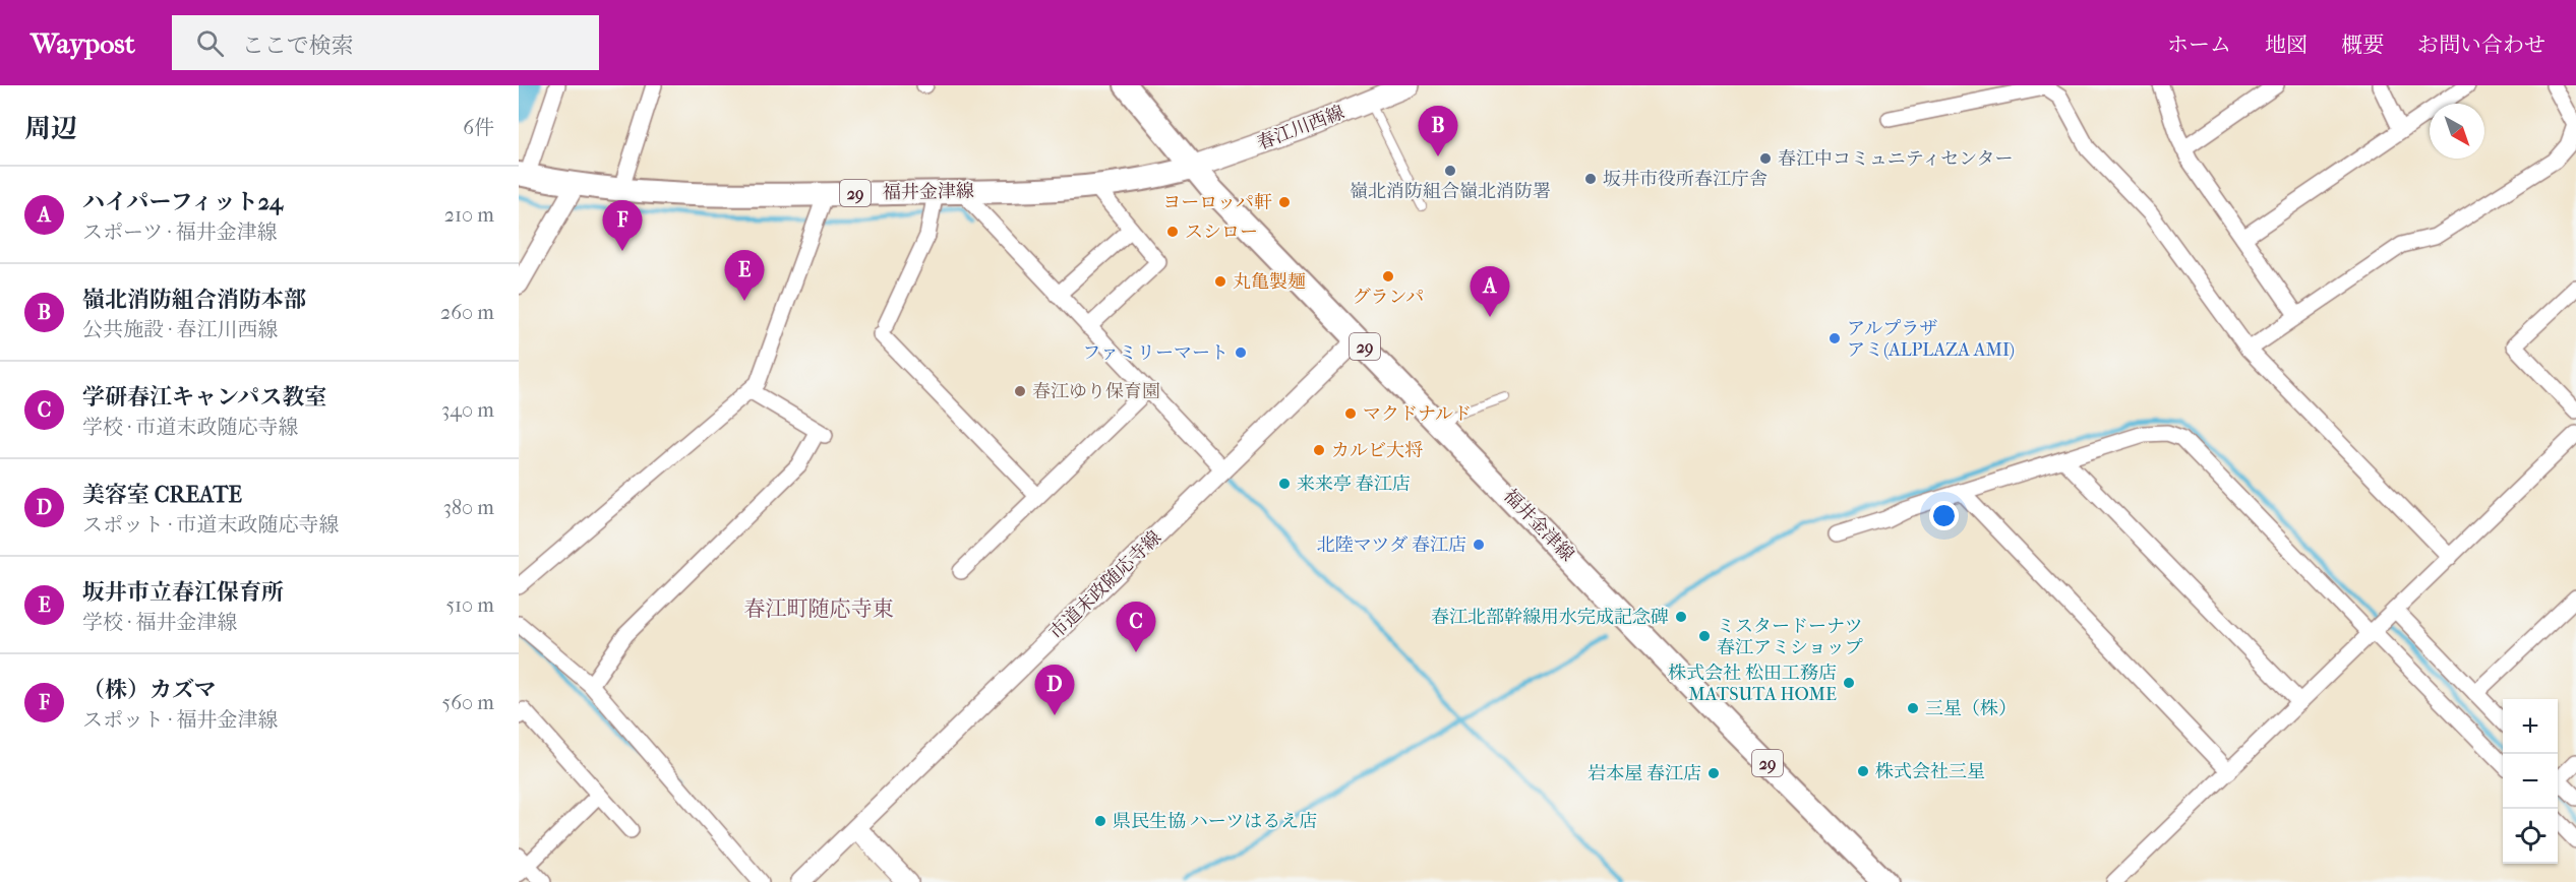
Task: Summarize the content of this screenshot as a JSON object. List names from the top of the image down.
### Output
{
  "streets": {
    "main road": ["春江川西線", "福井金津線", "29"],
    "street": ["市道末政随応寺線"]
  },
  "crossings": [
    ["春江川西線", "福井金津線"],
    ["福井金津線", "市道末政随応寺線"]
  ],
  "districts": ["春江町随応寺東"],
  "places": [
    "春江中コミュニティセンター",
    "嶺北消防組合嶺北消防署",
    "坂井市役所春江庁舎",
    "ヨーロッパ軒",
    "スシロー",
    "グランパ",
    "丸亀製麺",
    "アルプラザ アミ(ALPLAZA AMI)",
    "ファミリーマート",
    "春江ゆり保育園",
    "マクドナルド",
    "カルビ大将",
    "来来亭 春江店",
    "北陸マツダ 春江店",
    "春江北部幹線用水完成記念碑",
    "ミスタードーナツ 春江アミショップ",
    "株式会社 松田工務店 MATSUTA HOME",
    "三星（株）",
    "株式会社三星",
    "岩本屋 春江店",
    "県民生協 ハーツはるえ店"
  ],
  "north": "bottom right",
  "page": {
    "header": "Waypost",
    "search": "ここで検索",
    "nav": [
      "ホーム",
      "地図",
      "概要",
      "お問い合わせ"
    ],
    "heading": ["周辺", "6件"],
    "pins": [
      "B",
      "F",
      "E",
      "A",
      "C",
      "D"
    ],
    "list": [
      {
        "mark": "A",
        "name": "ハイパーフィット24",
        "note": "スポーツ · 福井金津線",
        "value": "210 m"
      },
      {
        "mark": "B",
        "name": "嶺北消防組合消防本部",
        "note": "公共施設 · 春江川西線",
        "value": "260 m"
      },
      {
        "mark": "C",
        "name": "学研春江キャンパス教室",
        "note": "学校 · 市道末政随応寺線",
        "value": "340 m"
      },
      {
        "mark": "D",
        "name": "美容室 CREATE",
        "note": "スポット · 市道末政随応寺線",
        "value": "380 m"
      },
      {
        "mark": "E",
        "name": "坂井市立春江保育所",
        "note": "学校 · 福井金津線",
        "value": "510 m"
      },
      {
        "mark": "F",
        "name": "（株）カズマ",
        "note": "スポット · 福井金津線",
        "value": "560 m"
      }
    ],
    "map_buttons": ["+", "−"]
  }
}
